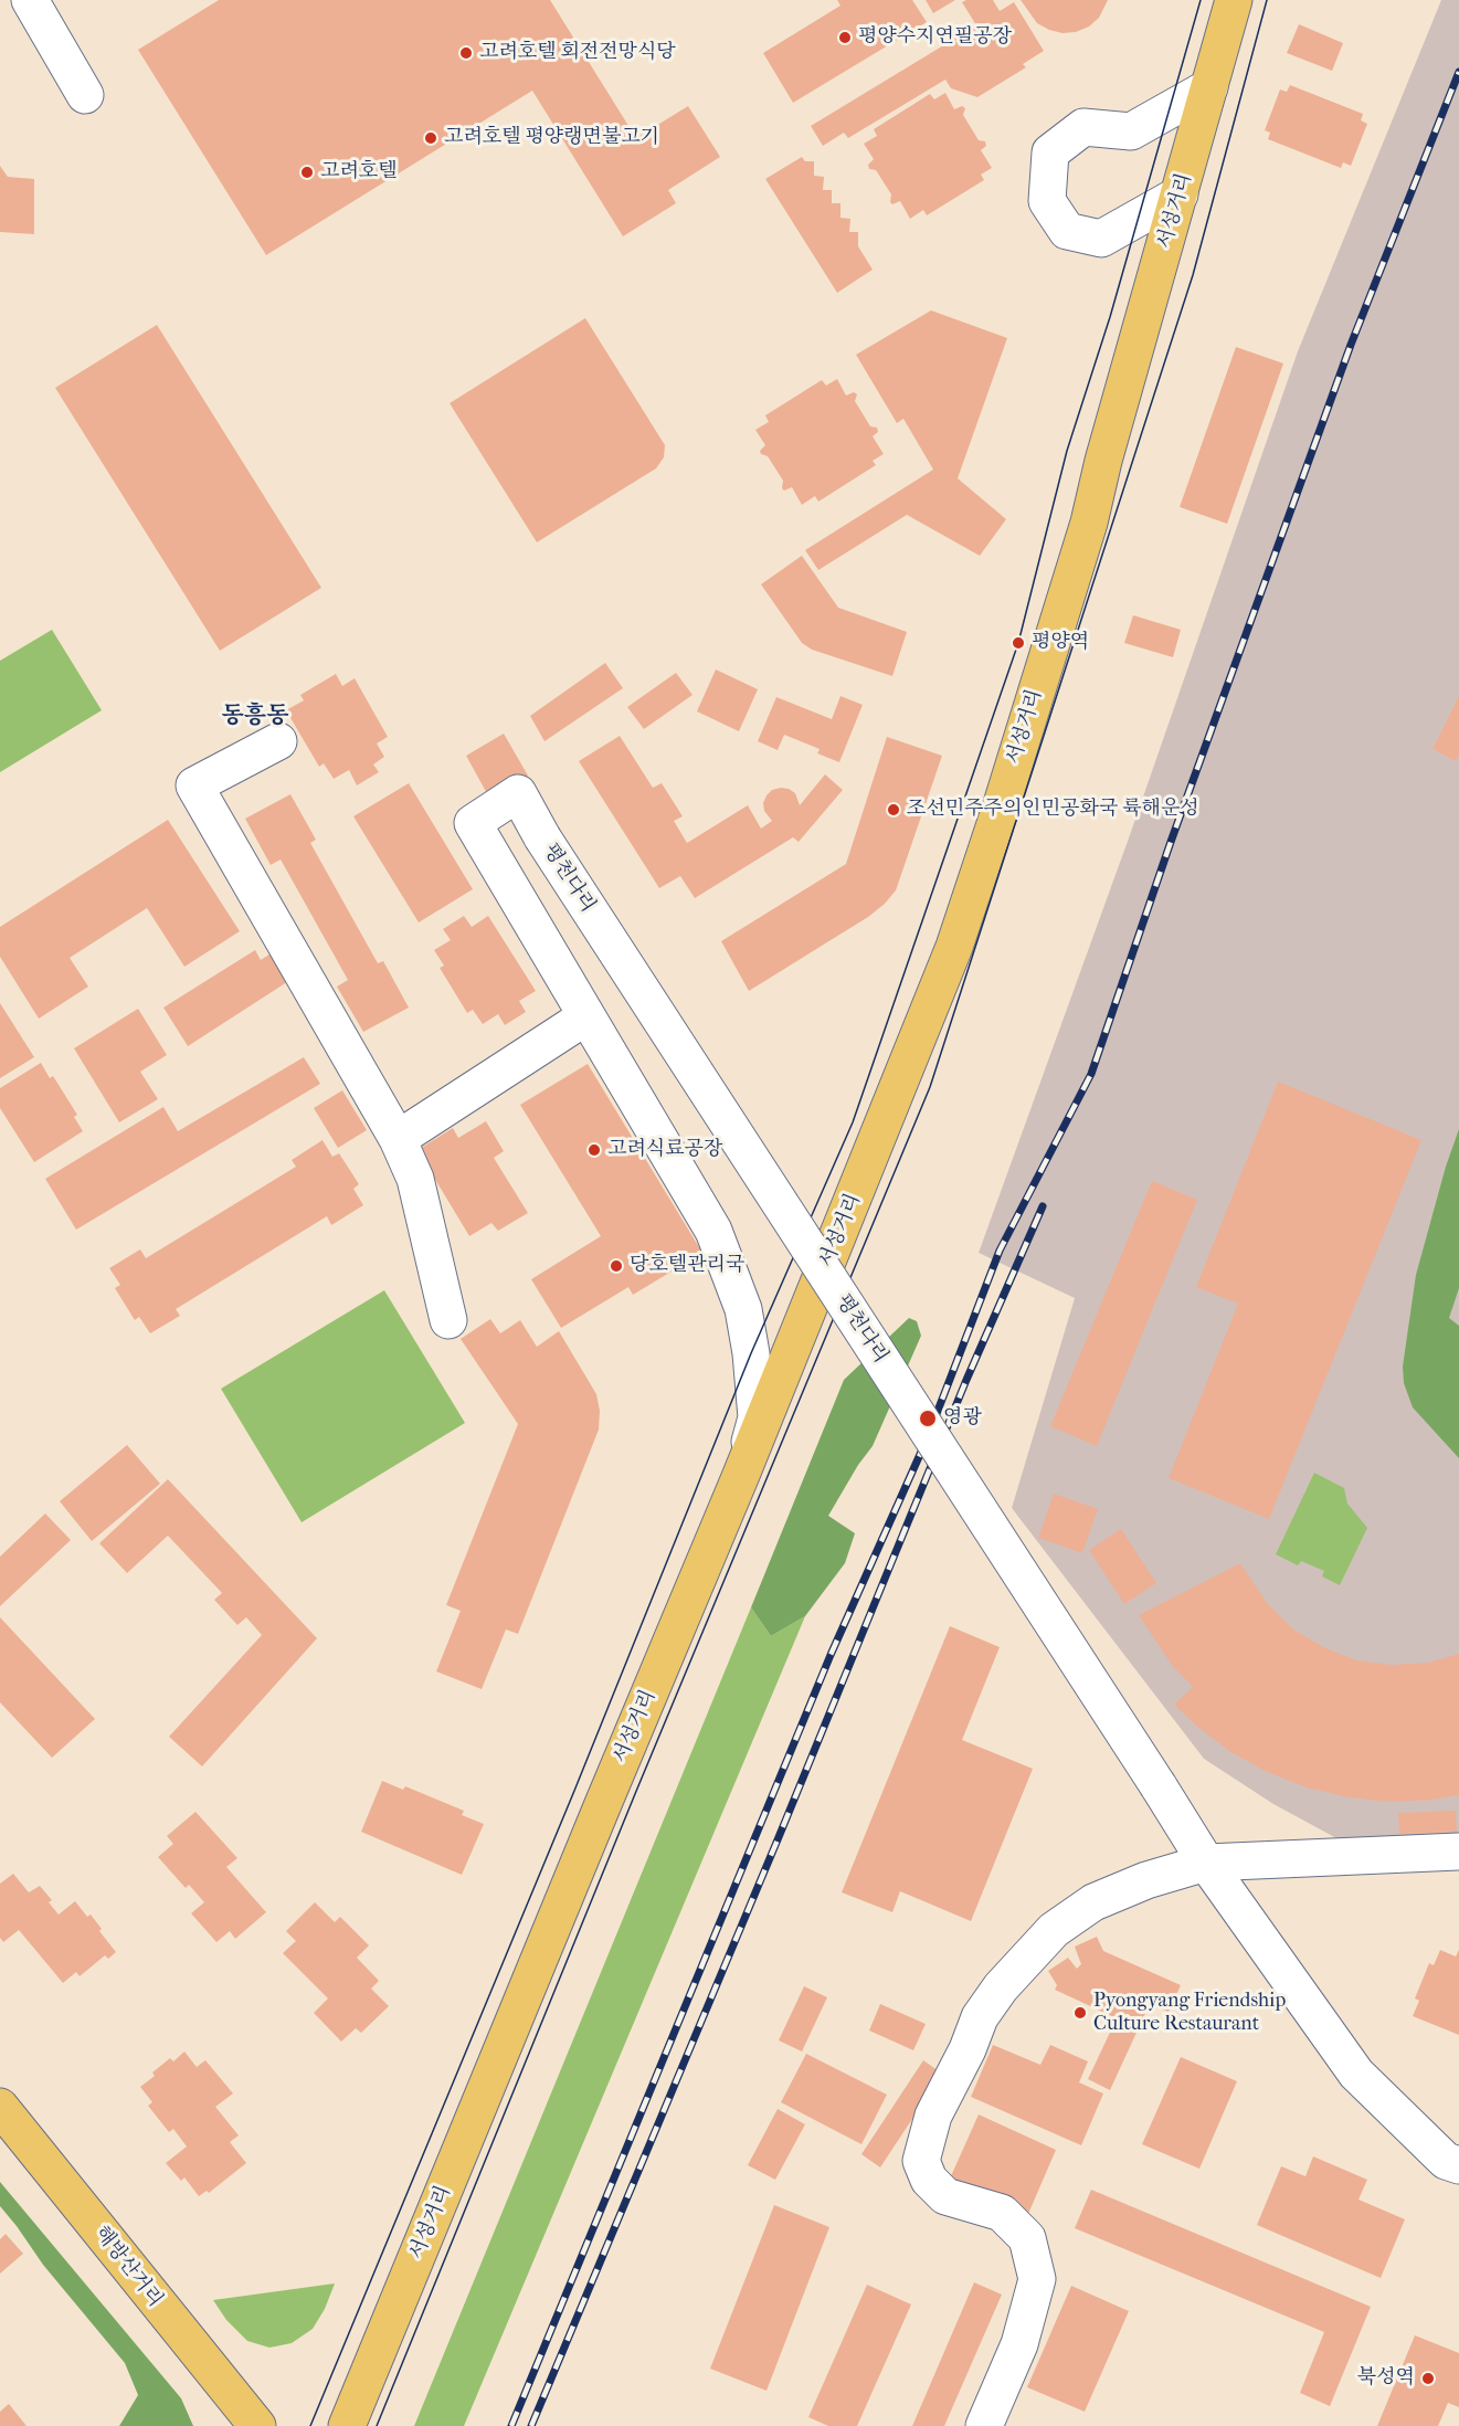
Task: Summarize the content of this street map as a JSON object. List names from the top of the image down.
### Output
{
  "streets": {
    "main road": ["서성거리", "해방산거리"],
    "street": ["평천다리"]
  },
  "districts": ["동흥동"],
  "places": [
    "평양수지연필공장",
    "고려호텔 회전전망식당",
    "고려호텔 평양랭면불고기",
    "고려호텔",
    "평양역",
    "조선민주주의인민공화국 륙해운성",
    "고려식료공장",
    "당호텔관리국",
    "영광",
    "Pyongyang Friendship Culture Restaurant",
    "북성역"
  ]
}
